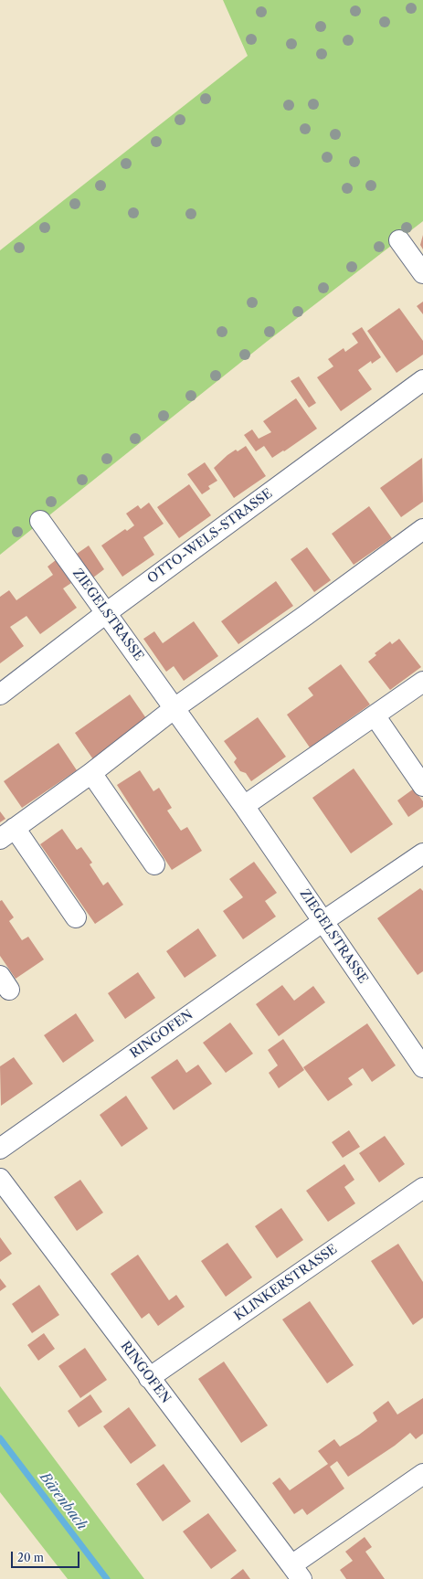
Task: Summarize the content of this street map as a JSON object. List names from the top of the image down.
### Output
{
  "streets": {
    "street": [
      "OTTO-WELS-STRASSE",
      "ZIEGELSTRASSE",
      "RINGOFEN",
      "KLINKERSTRASSE"
    ]
  },
  "crossings": [
    ["OTTO-WELS-STRASSE", "ZIEGELSTRASSE"],
    ["ZIEGELSTRASSE", "RINGOFEN"],
    ["RINGOFEN", "KLINKERSTRASSE"]
  ],
  "water": ["Bärenbach"],
  "scale_bar": "20 m"
}
